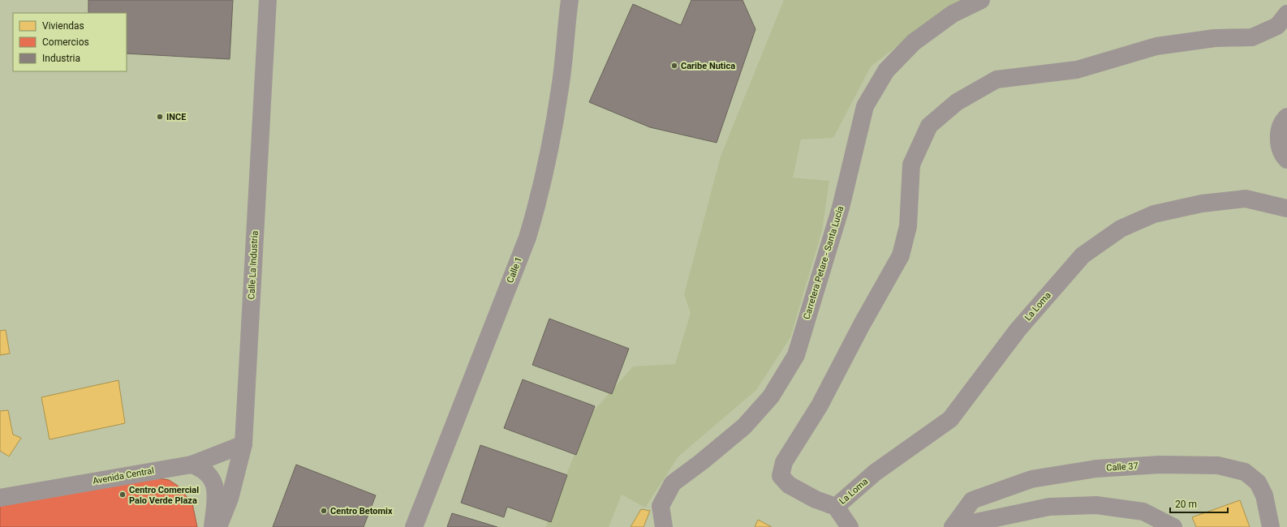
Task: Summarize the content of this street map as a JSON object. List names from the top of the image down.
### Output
{
  "streets": {
    "street": [
      "Carretera Petare - Santa Lucía",
      "Calle La Industria",
      "Calle 1",
      "La Loma",
      "Calle 37",
      "Avenida Central"
    ]
  },
  "crossings": [
    ["Calle La Industria", "Avenida Central"]
  ],
  "places": [
    "Caribe Nutica",
    "INCE",
    "Centro Comercial Palo Verde Plaza",
    "Centro Betomix"
  ],
  "legend": ["Viviendas", "Comercios", "Industria"],
  "scale_bar": "20 m"
}
